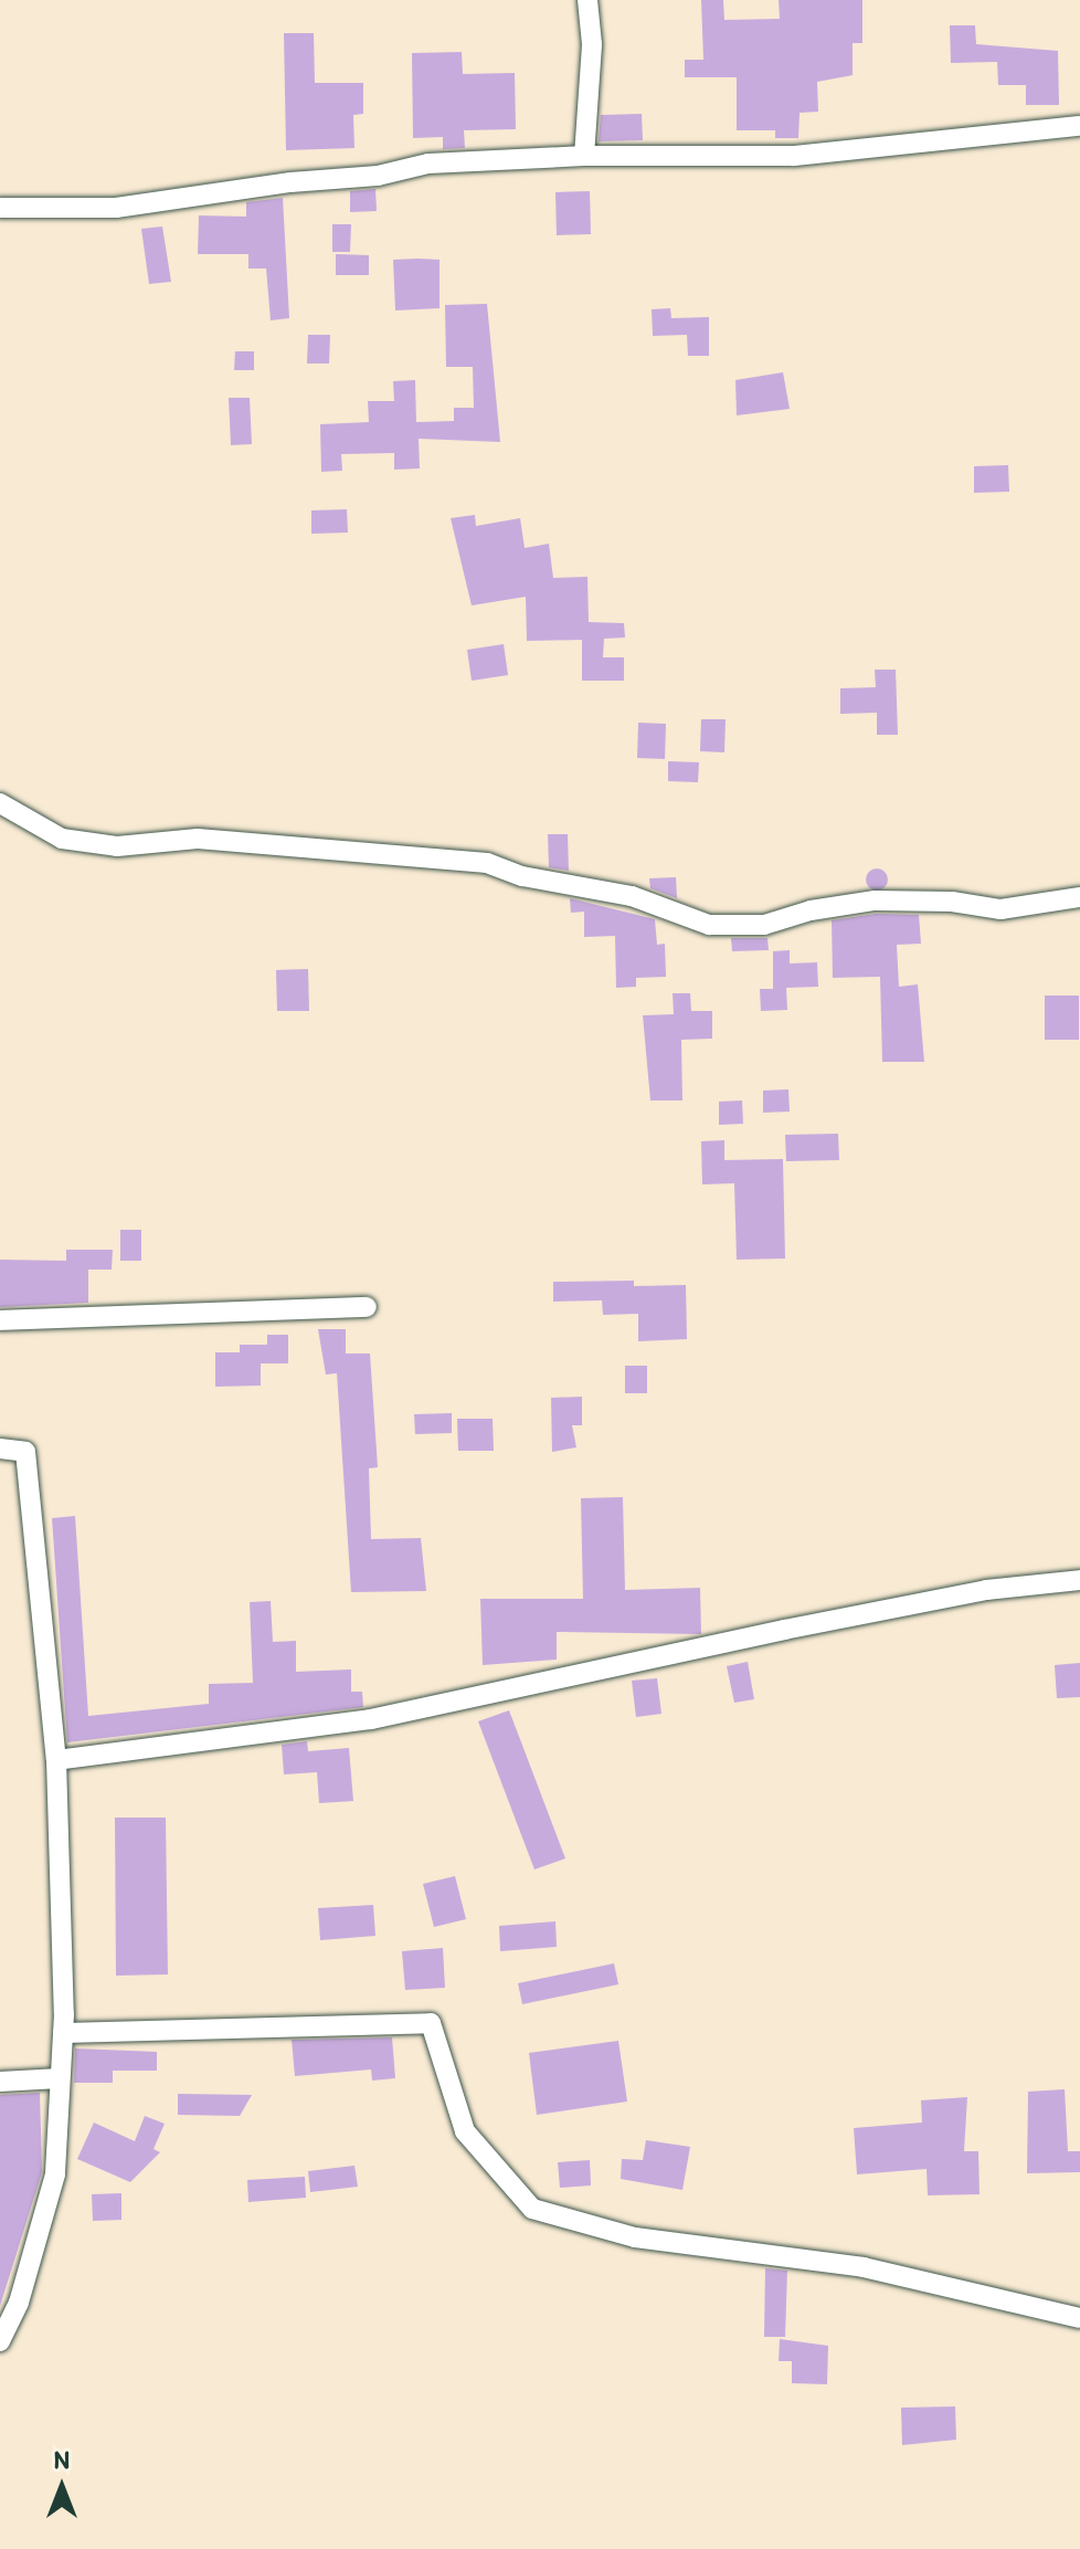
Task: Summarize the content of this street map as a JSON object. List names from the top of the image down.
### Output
{
  "north": "top"
}
